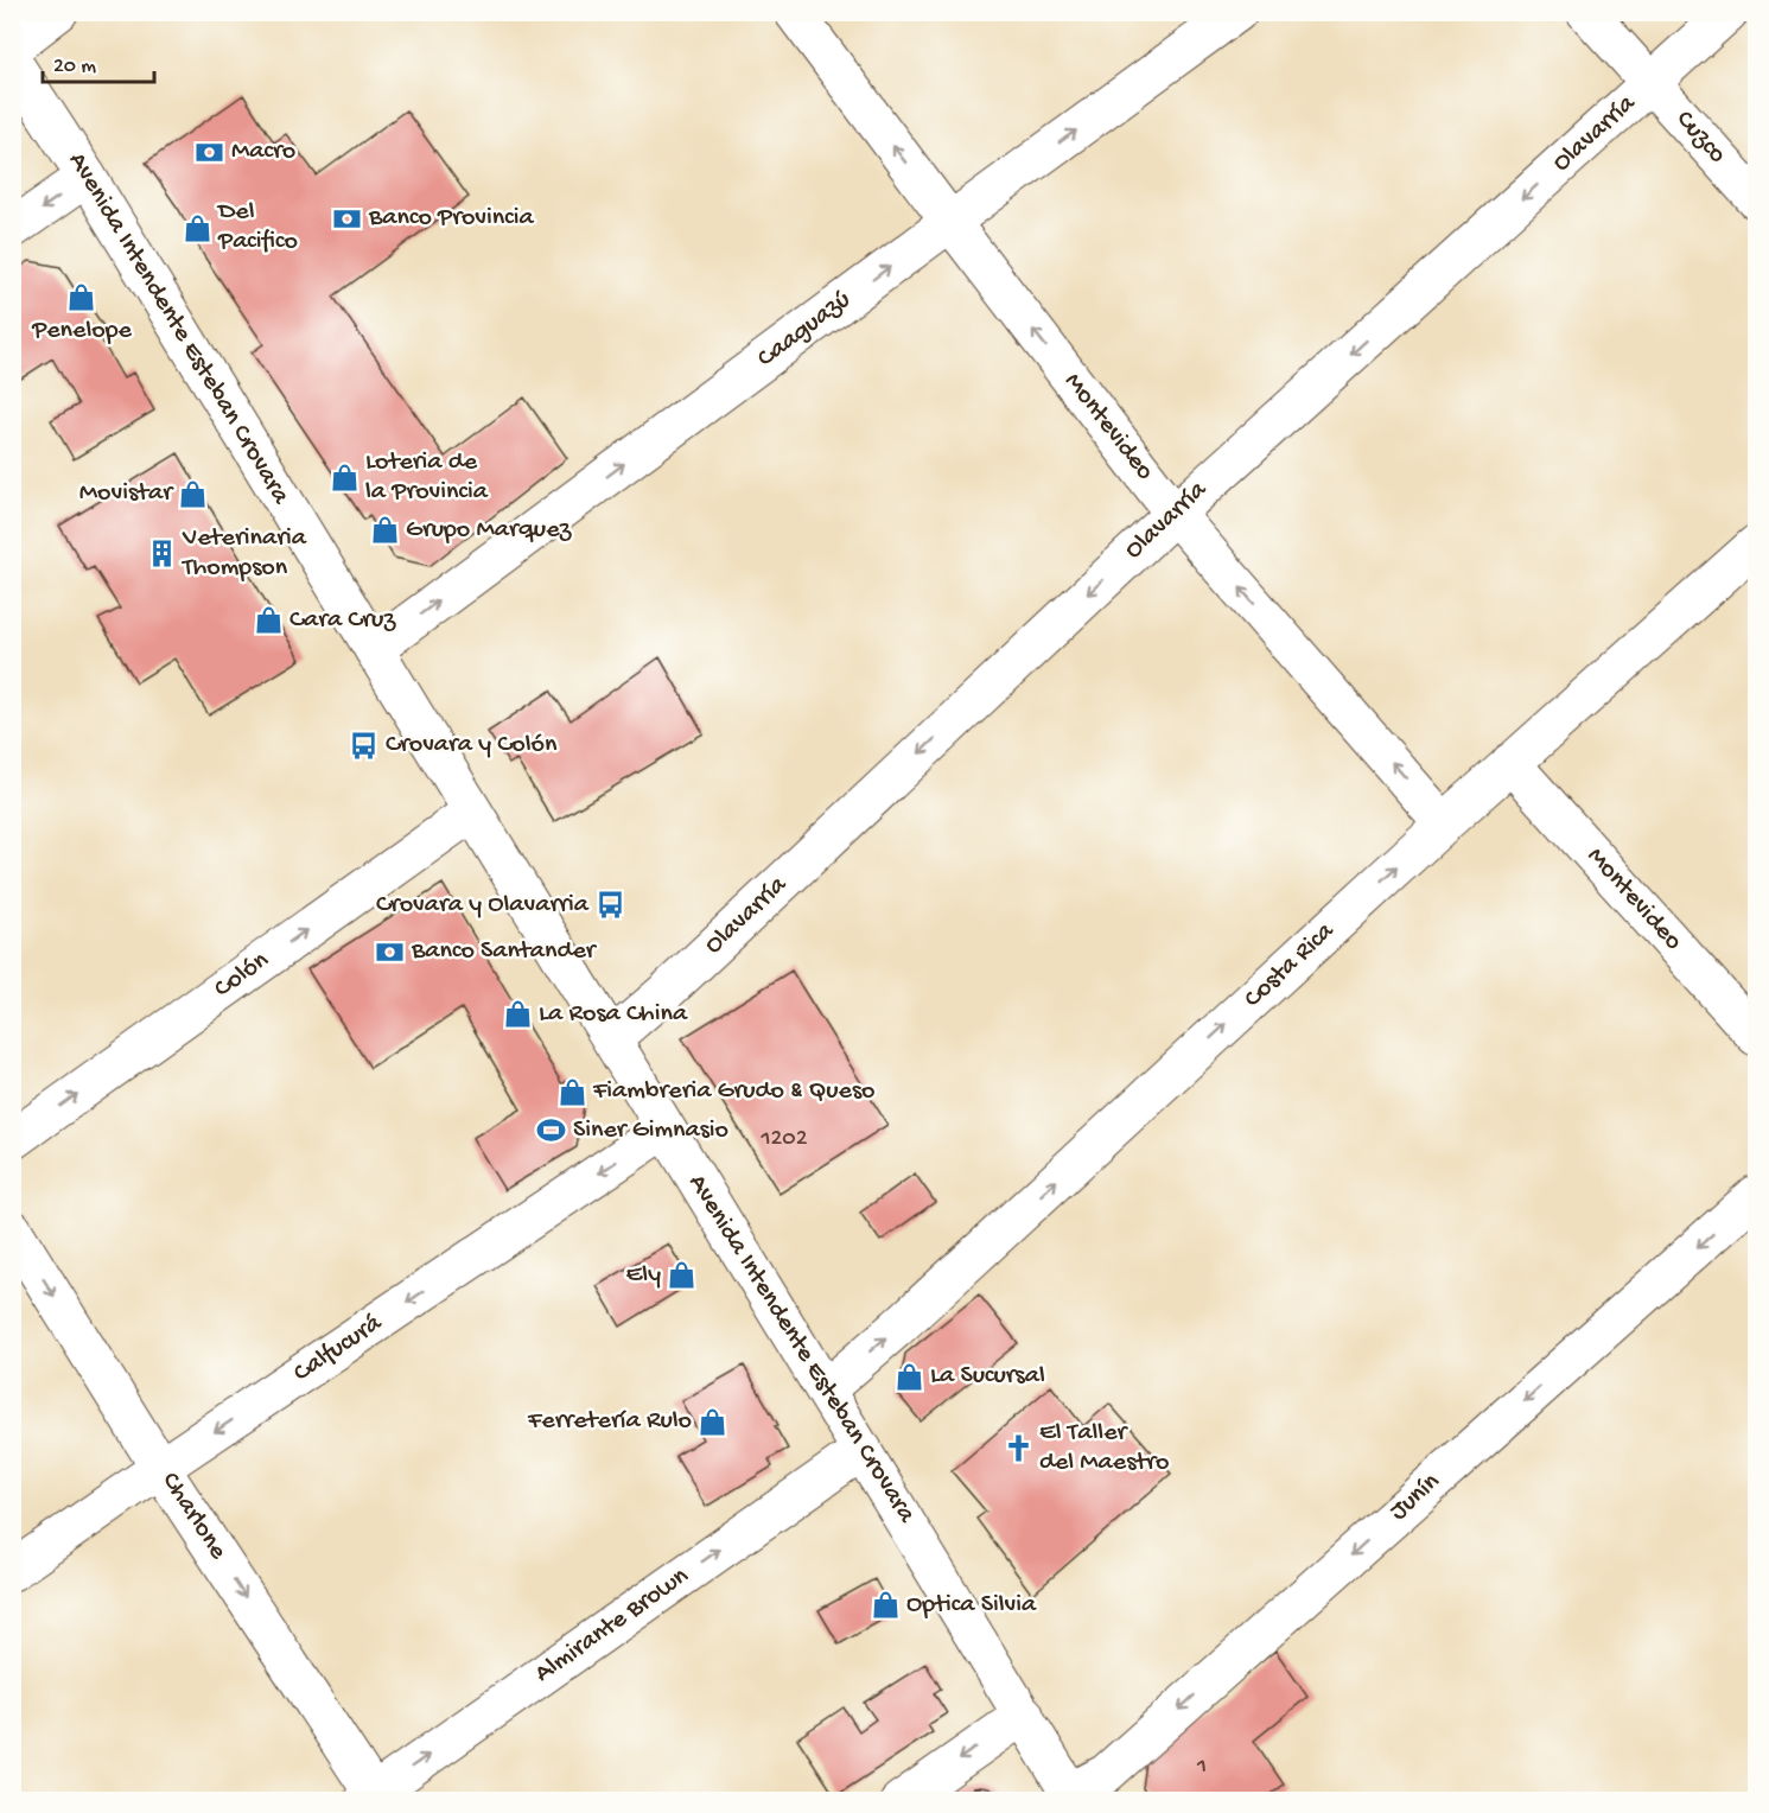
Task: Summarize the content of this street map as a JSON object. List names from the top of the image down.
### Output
{
  "streets": {
    "street": [
      "Olavarría",
      "Cuzco",
      "Avenida Intendente Esteban Crovara",
      "Caaguazú",
      "Montevideo",
      "Costa Rica",
      "Colón",
      "Calfucurá",
      "Junín",
      "Charlone",
      "Almirante Brown"
    ]
  },
  "crossings": [
    ["Olavarría", "Cuzco"],
    ["Olavarría", "Avenida Intendente Esteban Crovara"],
    ["Olavarría", "Montevideo"],
    ["Avenida Intendente Esteban Crovara", "Caaguazú"],
    ["Avenida Intendente Esteban Crovara", "Costa Rica"],
    ["Avenida Intendente Esteban Crovara", "Colón"],
    ["Avenida Intendente Esteban Crovara", "Calfucurá"],
    ["Avenida Intendente Esteban Crovara", "Junín"],
    ["Avenida Intendente Esteban Crovara", "Almirante Brown"],
    ["Caaguazú", "Montevideo"],
    ["Montevideo", "Costa Rica"],
    ["Calfucurá", "Charlone"],
    ["Charlone", "Almirante Brown"]
  ],
  "one_way": [
    "Olavarría",
    "Caaguazú",
    "Montevideo",
    "Costa Rica",
    "Colón",
    "Calfucurá",
    "Junín",
    "Charlone",
    "Almirante Brown"
  ],
  "places": {
    "bank": ["Macro", "Banco Provincia", "Banco Santander"],
    "shop": [
      "Del Pacifico",
      "Penelope",
      "Loteria de la Provincia",
      "Movistar",
      "Grupo Marquez",
      "Cara Cruz",
      "La Rosa China",
      "Fiambreria Grudo & Queso",
      "Ely",
      "La Sucursal",
      "Ferretería Rulo",
      "Optica Silvia"
    ],
    "building": ["Veterinaria Thompson"],
    "bus stop": ["Crovara y Colón", "Crovara y Olavarria"],
    "sports": ["Siner Gimnasio"],
    "church": ["El Taller del Maestro"]
  },
  "house_numbers": ["1202", "1"],
  "scale_bar": "20 m"
}
